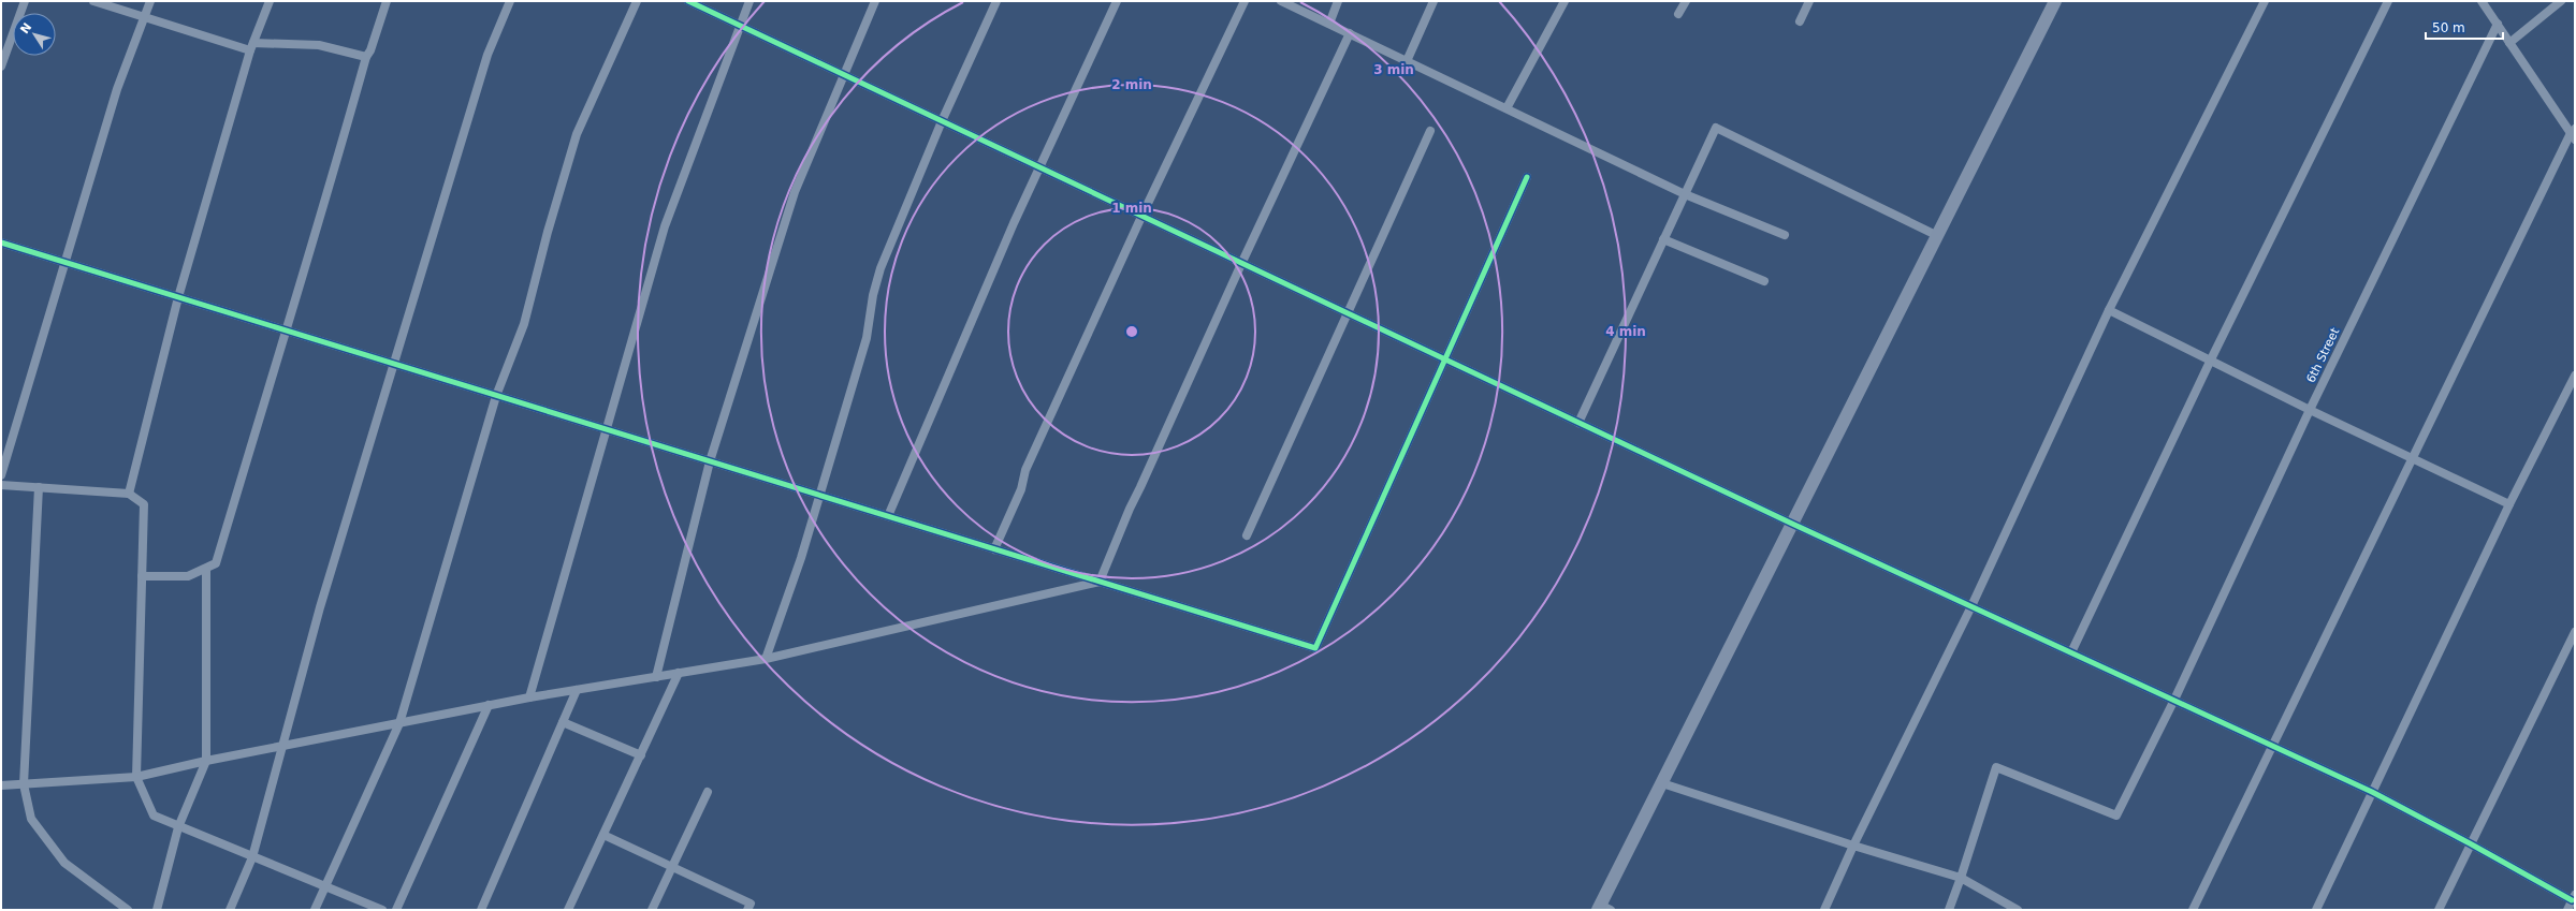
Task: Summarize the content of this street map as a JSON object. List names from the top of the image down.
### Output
{
  "streets": {
    "street": ["6th Street"]
  },
  "scale_bar": "50 m",
  "north": "top left",
  "rings": [
    "3 min",
    "2 min",
    "1 min",
    "4 min"
  ]
}
